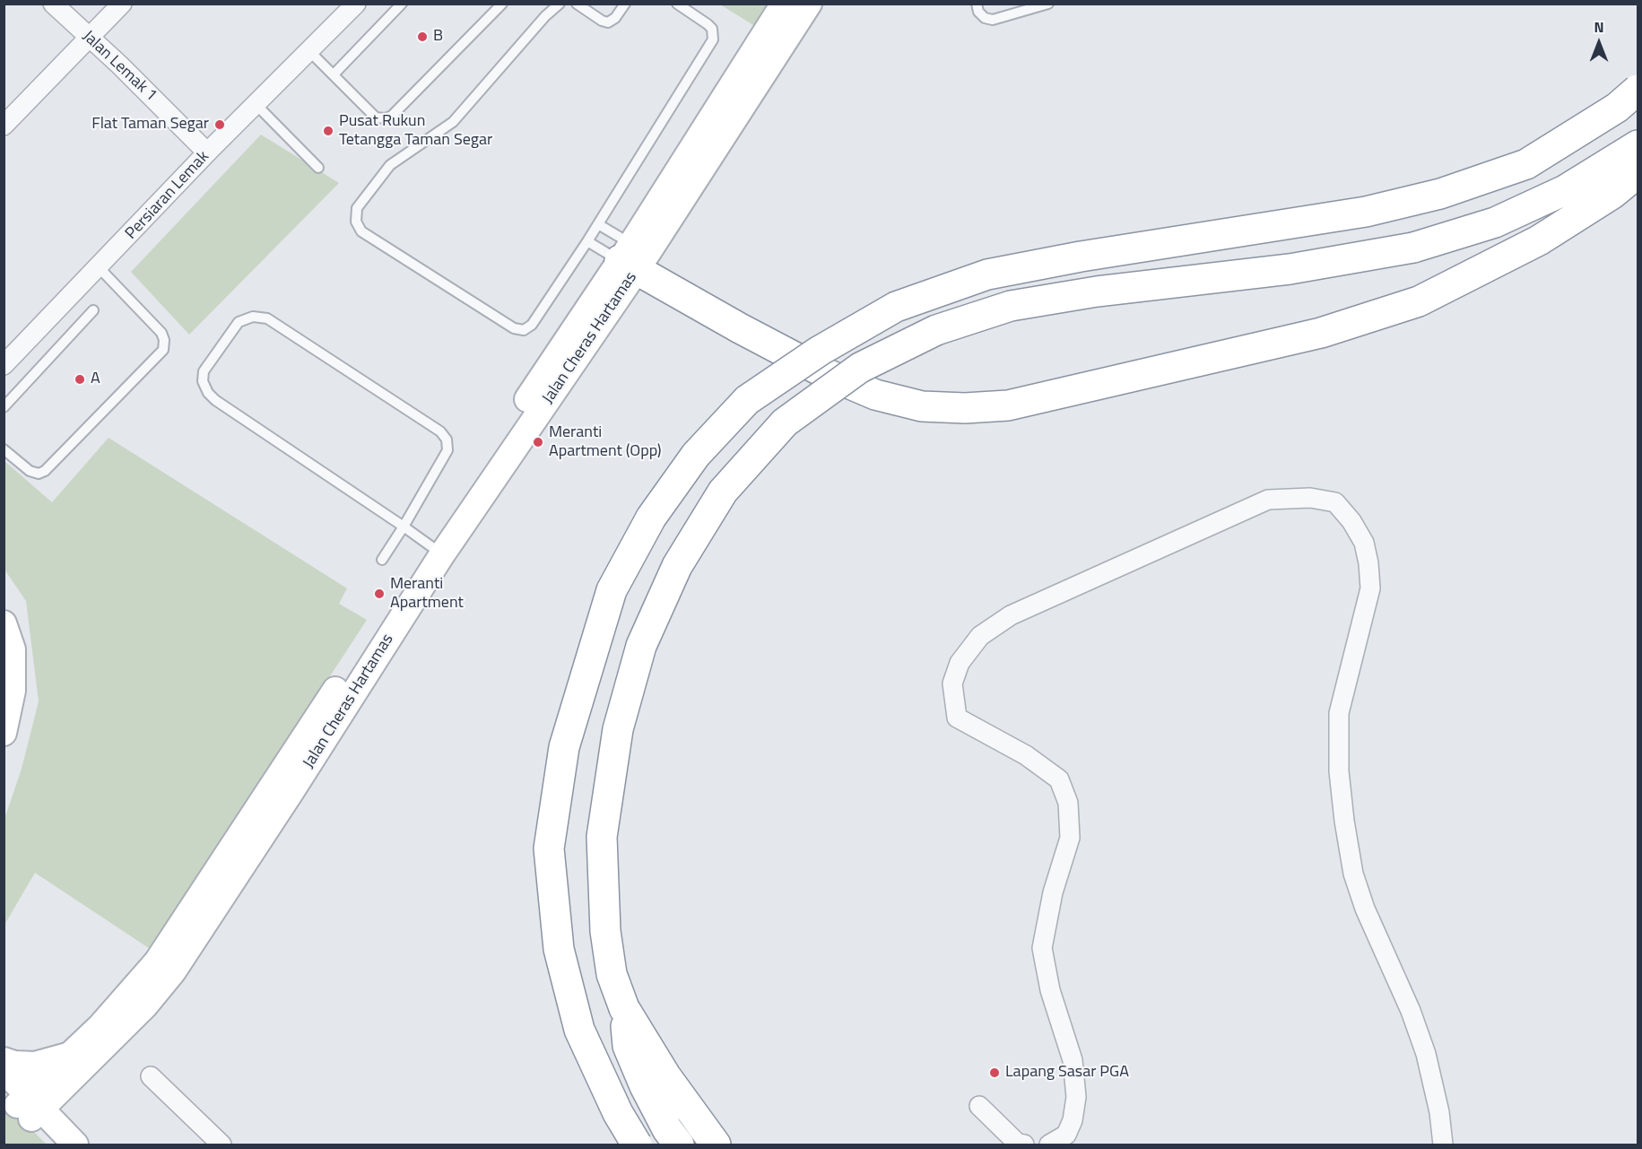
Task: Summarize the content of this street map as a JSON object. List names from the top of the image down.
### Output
{
  "streets": {
    "street": ["Jalan Lemak 1", "Persiaran Lemak", "Jalan Cheras Hartamas"]
  },
  "crossings": [
    ["Jalan Lemak 1", "Persiaran Lemak"]
  ],
  "places": [
    "B",
    "Flat Taman Segar",
    "Pusat Rukun Tetangga Taman Segar",
    "A",
    "Meranti Apartment (Opp)",
    "Meranti Apartment",
    "Lapang Sasar PGA"
  ],
  "north": "top"
}
